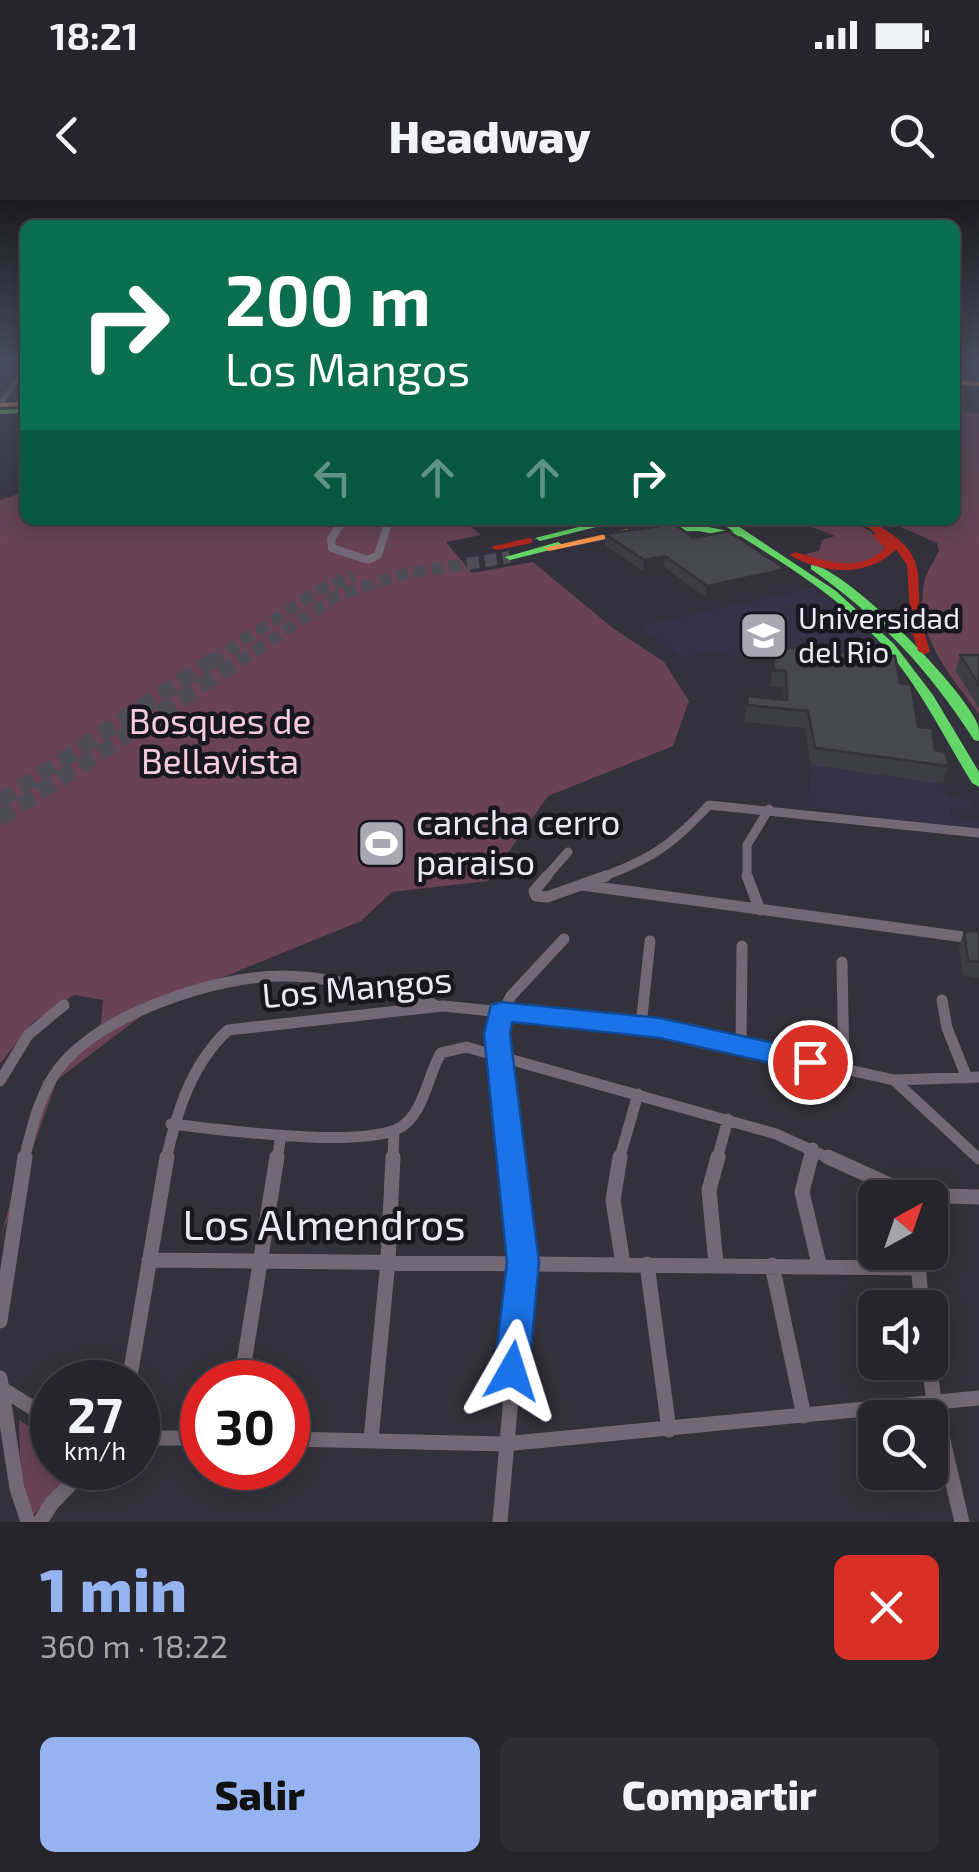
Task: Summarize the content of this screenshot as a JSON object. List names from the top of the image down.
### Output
{
  "streets": {
    "street": ["Los Mangos", "Los Almendros"]
  },
  "parks": ["Bosques de Bellavista"],
  "places": {
    "school or university": ["Universidad del Rio"],
    "sports": ["cancha cerro paraiso"]
  },
  "north": "top right",
  "page": {
    "status": "18:21",
    "header": "Headway",
    "turn": ["200 m", "Los Mangos"],
    "speed": "27 km/h",
    "limit": "30",
    "heading": ["1 min", "360 m · 18:22"],
    "buttons": ["Salir", "Compartir"]
  }
}
